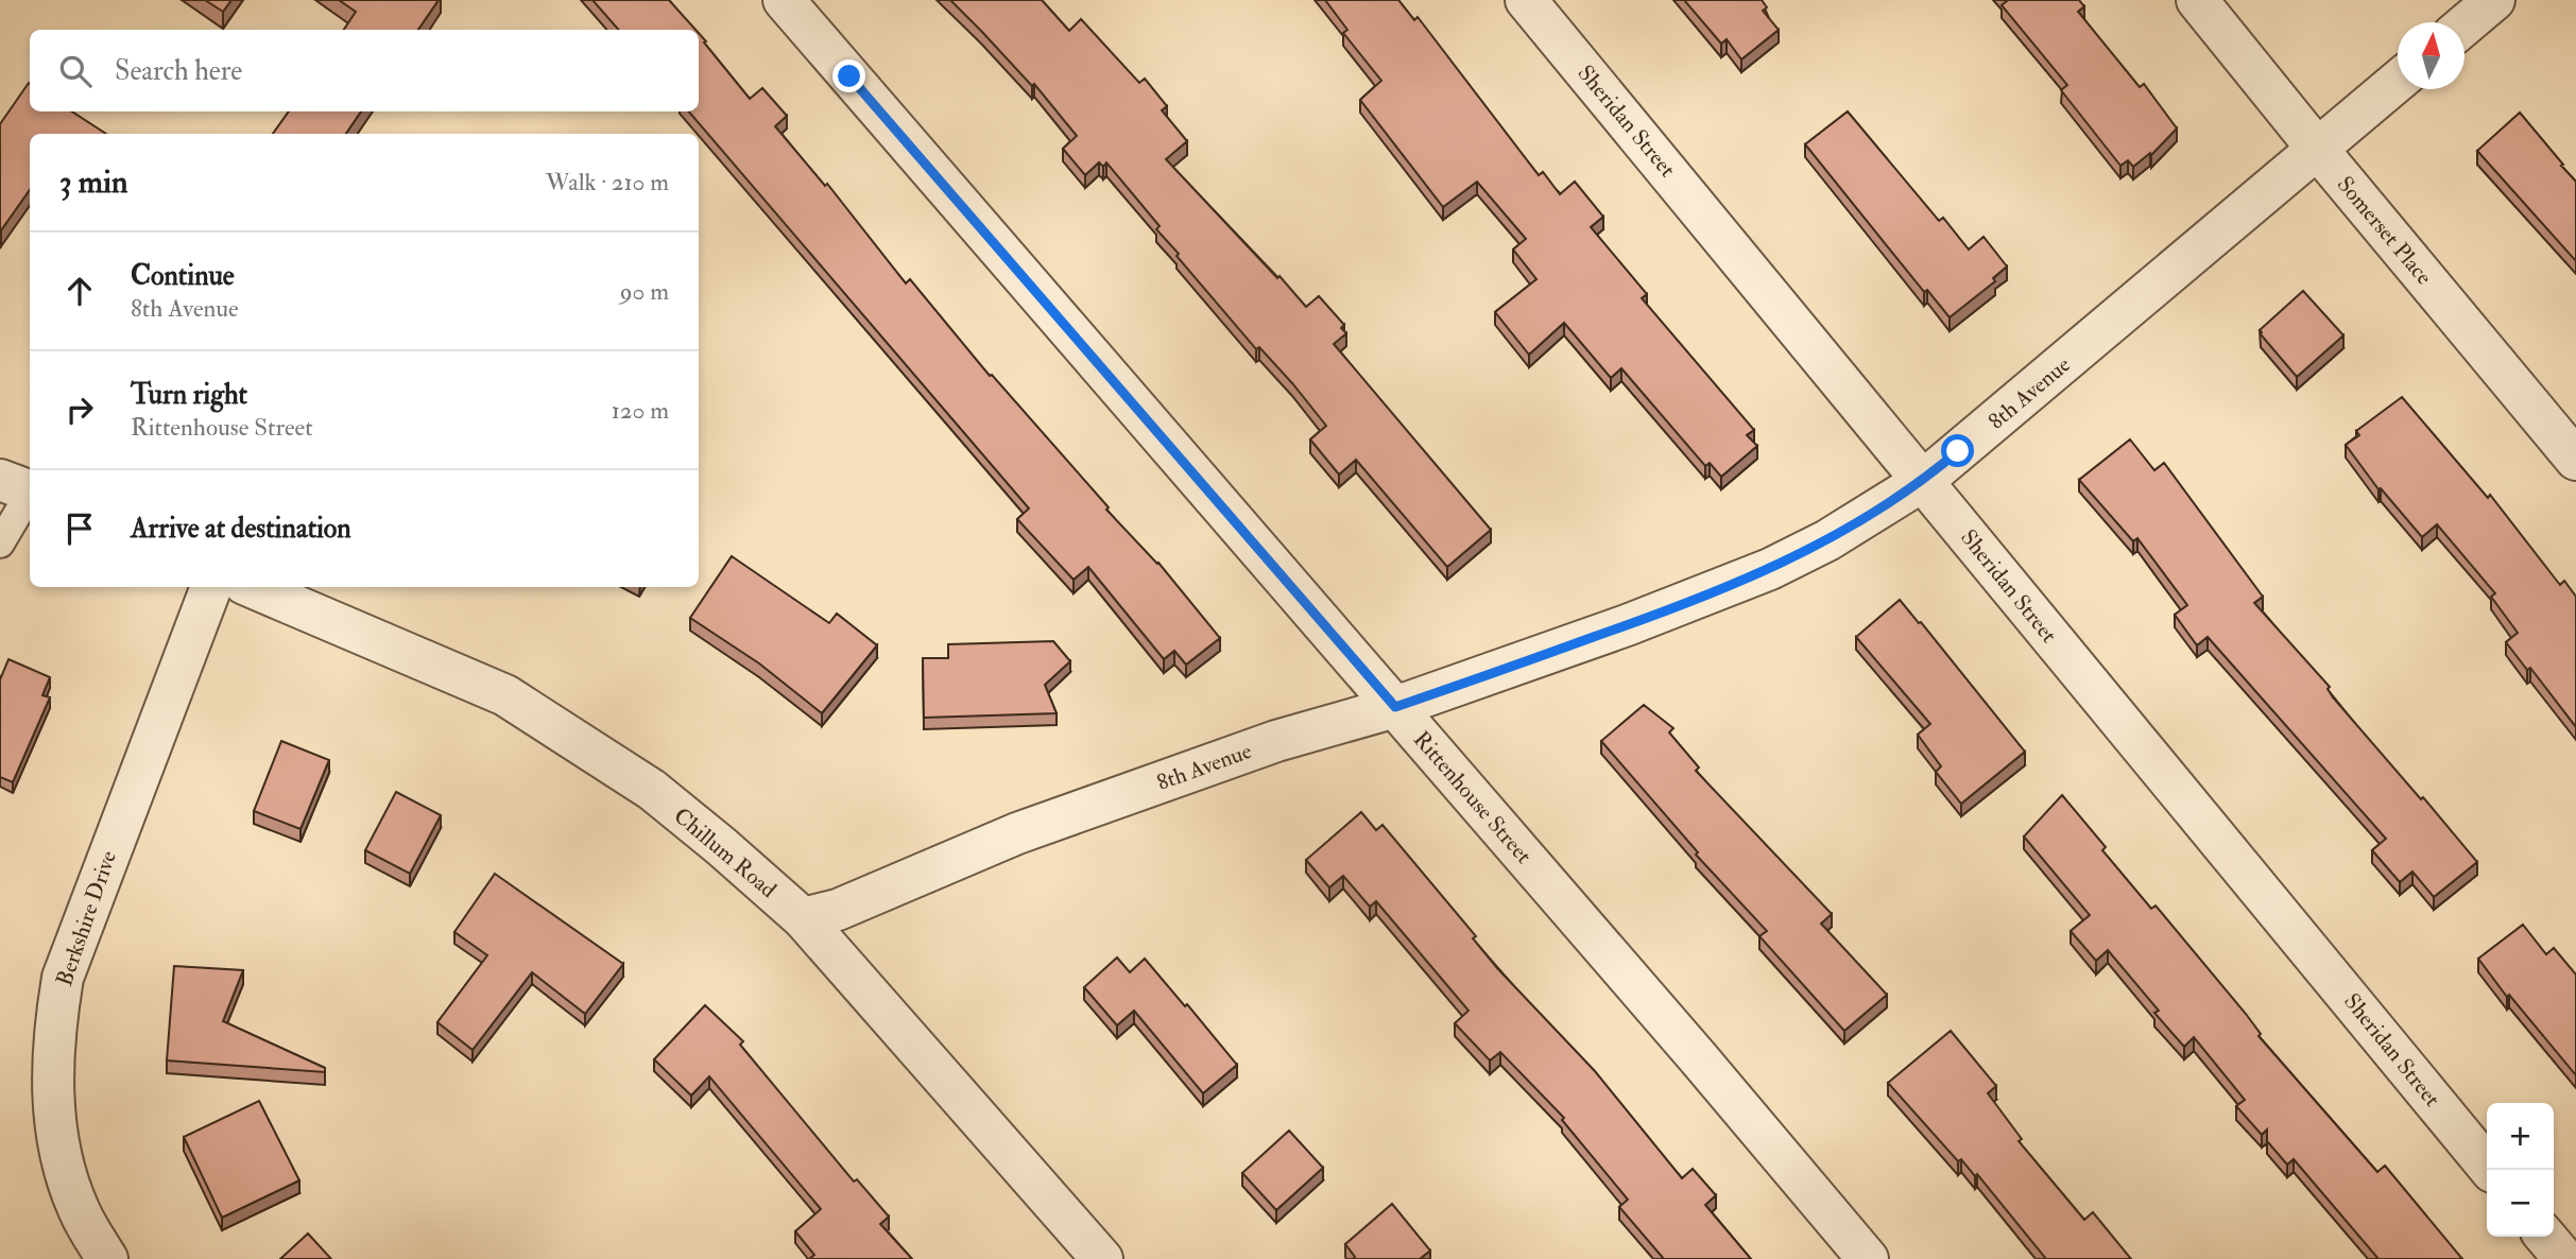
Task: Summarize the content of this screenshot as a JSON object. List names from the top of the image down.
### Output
{
  "streets": {
    "street": [
      "Sheridan Street",
      "Somerset Place",
      "8th Avenue",
      "Rittenhouse Street",
      "Chillum Road",
      "Berkshire Drive"
    ]
  },
  "crossings": [
    ["Sheridan Street", "8th Avenue"],
    ["Somerset Place", "8th Avenue"],
    ["8th Avenue", "Rittenhouse Street"],
    ["8th Avenue", "Chillum Road"]
  ],
  "north": "top",
  "page": {
    "search": "Search here",
    "heading": ["3 min", "Walk · 210 m"],
    "list": [
      ["Continue", "8th Avenue", "90 m"],
      ["Turn right", "Rittenhouse Street", "120 m"],
      "Arrive at destination"
    ],
    "map_buttons": ["+", "−"]
  }
}
